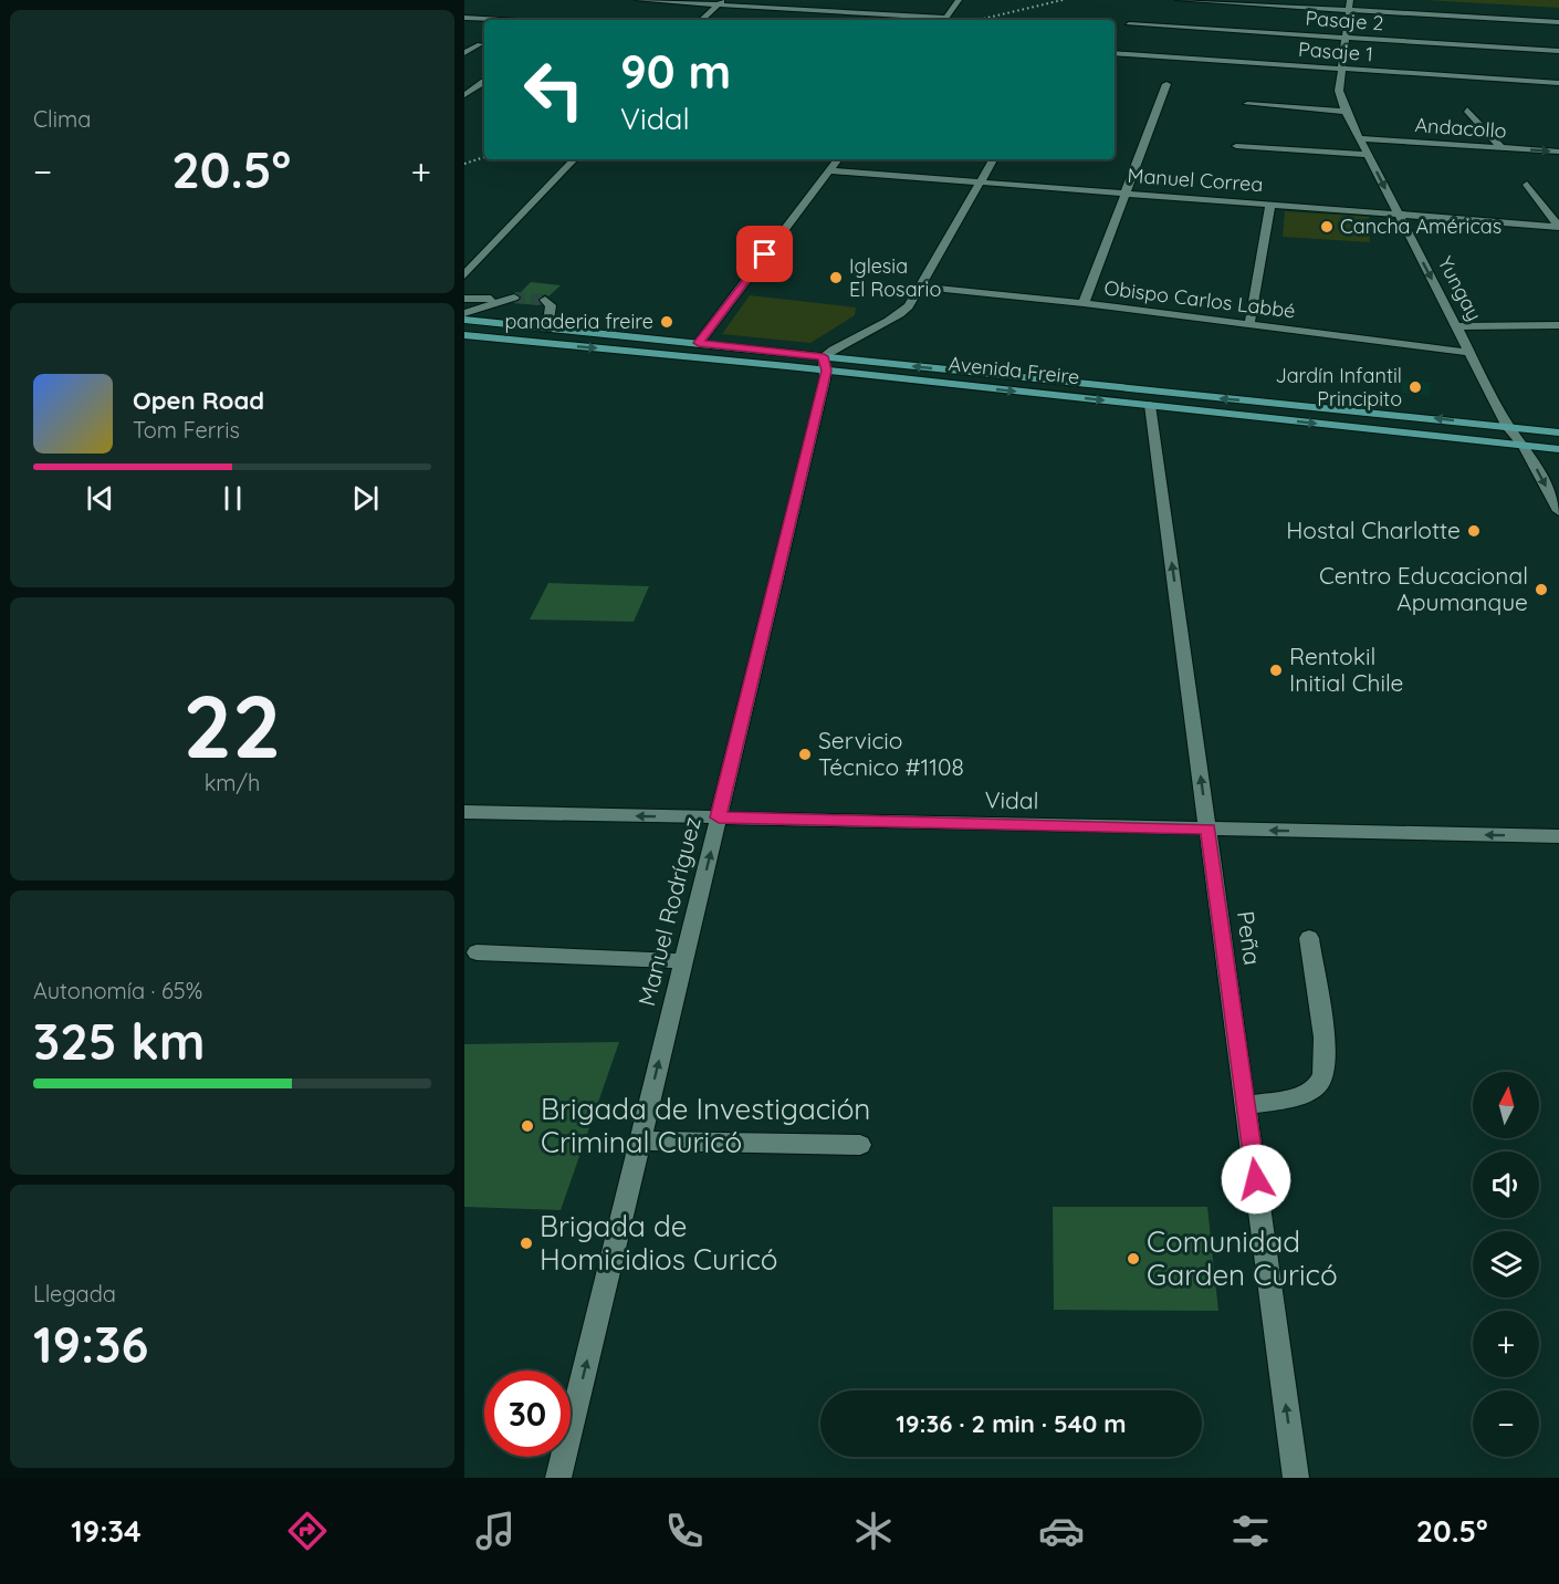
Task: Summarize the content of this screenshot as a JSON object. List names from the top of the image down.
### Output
{
  "streets": {
    "main road": ["Avenida Freire"],
    "street": [
      "Pasaje 2",
      "Pasaje 1",
      "Andacollo",
      "Manuel Correa",
      "Yungay",
      "Obispo Carlos Labbé",
      "Vidal",
      "Manuel Rodríguez",
      "Peña"
    ]
  },
  "crossings": [
    ["Pasaje 2", "Yungay"],
    ["Pasaje 1", "Yungay"],
    ["Andacollo", "Yungay"],
    ["Manuel Correa", "Yungay"],
    ["Yungay", "Obispo Carlos Labbé"],
    ["Yungay", "Avenida Freire"],
    ["Avenida Freire", "Manuel Rodríguez"],
    ["Avenida Freire", "Peña"],
    ["Vidal", "Manuel Rodríguez"],
    ["Vidal", "Peña"]
  ],
  "one_way": ["Manuel Rodríguez", "Peña"],
  "places": [
    "Cancha Américas",
    "Iglesia El Rosario",
    "panaderia freire",
    "Jardín Infantil Principito",
    "Hostal Charlotte",
    "Centro Educacional Apumanque",
    "Rentokil Initial Chile",
    "Servicio Técnico #1108",
    "Brigada de Investigación Criminal Curicó",
    "Brigada de Homicidios Curicó",
    "Comunidad Garden Curicó"
  ],
  "north": "top",
  "page": {
    "tile": [
      "Clima",
      ["22", "km/h"],
      ["Autonomía · 65%", "325 km"],
      ["Llegada", "19:36"]
    ],
    "turn": ["90 m", "Vidal"],
    "heat": ["−", "20.5°", "+"],
    "song": ["Open Road", "Tom Ferris"],
    "map_buttons": ["+", "−"],
    "limit": "30",
    "trip": "19:36 · 2 min · 540 m",
    "tabs": ["19:34", "20.5°"]
  }
}
